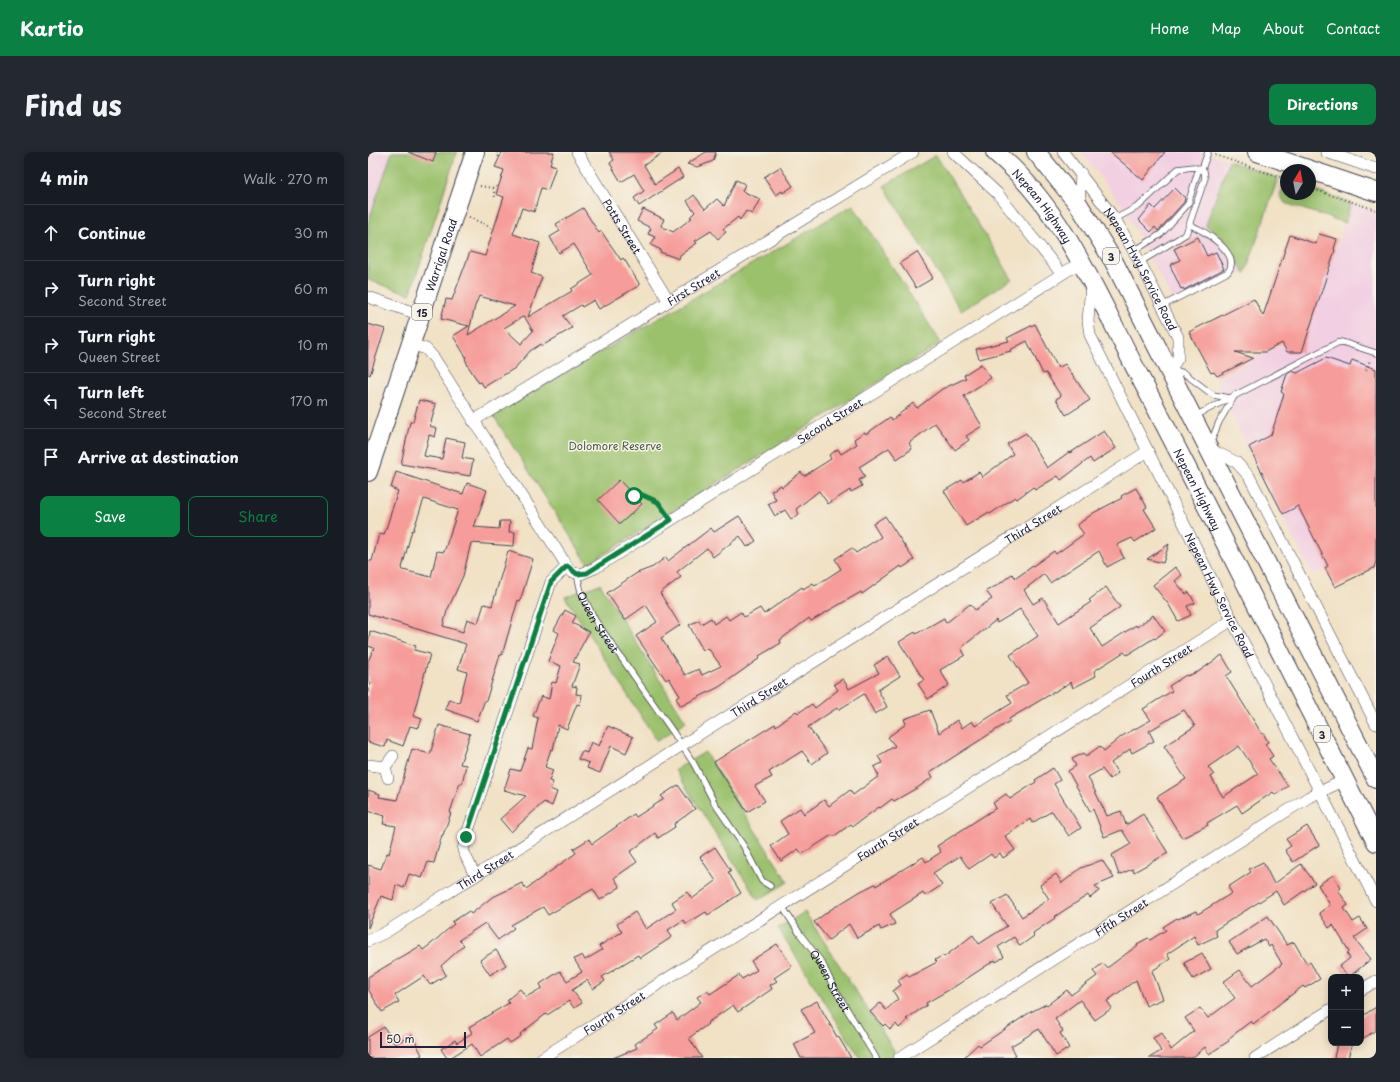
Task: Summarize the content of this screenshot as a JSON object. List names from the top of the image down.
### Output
{
  "streets": {
    "main road": [
      "Nepean Highway",
      "Warrigal Road",
      "3",
      "15"
    ],
    "street": [
      "Potts Street",
      "Nepean Hwy Service Road",
      "First Street",
      "Second Street",
      "Third Street",
      "Fourth Street",
      "Fifth Street"
    ],
    "lane": ["Queen Street"]
  },
  "crossings": [
    ["Nepean Highway", "Nepean Hwy Service Road"],
    ["Nepean Highway", "Second Street"],
    ["Nepean Highway", "Fifth Street"],
    ["Potts Street", "First Street"],
    ["3", "Nepean Hwy Service Road"],
    ["Nepean Hwy Service Road", "Third Street"],
    ["Nepean Hwy Service Road", "Fourth Street"],
    ["Nepean Hwy Service Road", "Fifth Street"],
    ["Second Street", "Queen Street"],
    ["Third Street", "Queen Street"],
    ["Queen Street", "Fourth Street"]
  ],
  "parks": ["Dolomore Reserve"],
  "scale_bar": "50 m",
  "north": "top",
  "page": {
    "header": "Kartio",
    "nav": [
      "Home",
      "Map",
      "About",
      "Contact"
    ],
    "title": "Find us",
    "buttons": [
      "Directions",
      ["Save", "Share"]
    ],
    "heading": ["4 min", "Walk · 270 m"],
    "list": [
      ["Continue", "30 m"],
      ["Turn right", "Second Street", "60 m"],
      ["Turn right", "Queen Street", "10 m"],
      ["Turn left", "Second Street", "170 m"],
      "Arrive at destination"
    ],
    "map_buttons": ["+", "−"],
    "scale": "50 m"
  }
}
